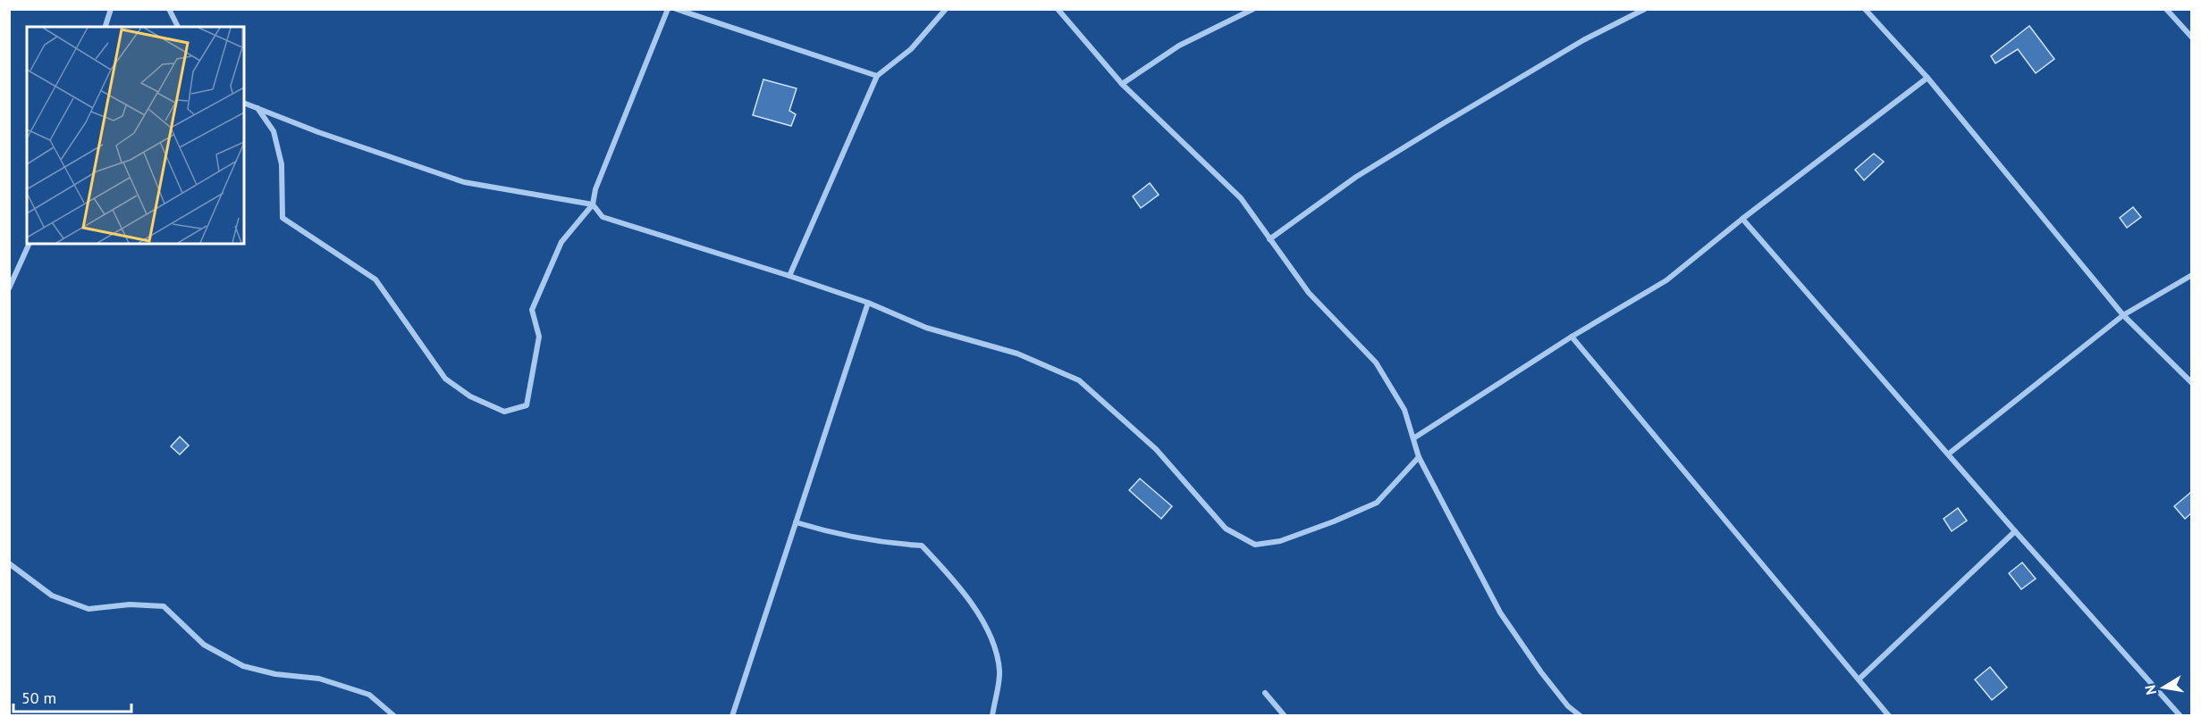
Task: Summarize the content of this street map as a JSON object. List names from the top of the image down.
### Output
{
  "scale_bar": "50 m",
  "north": "left"
}
